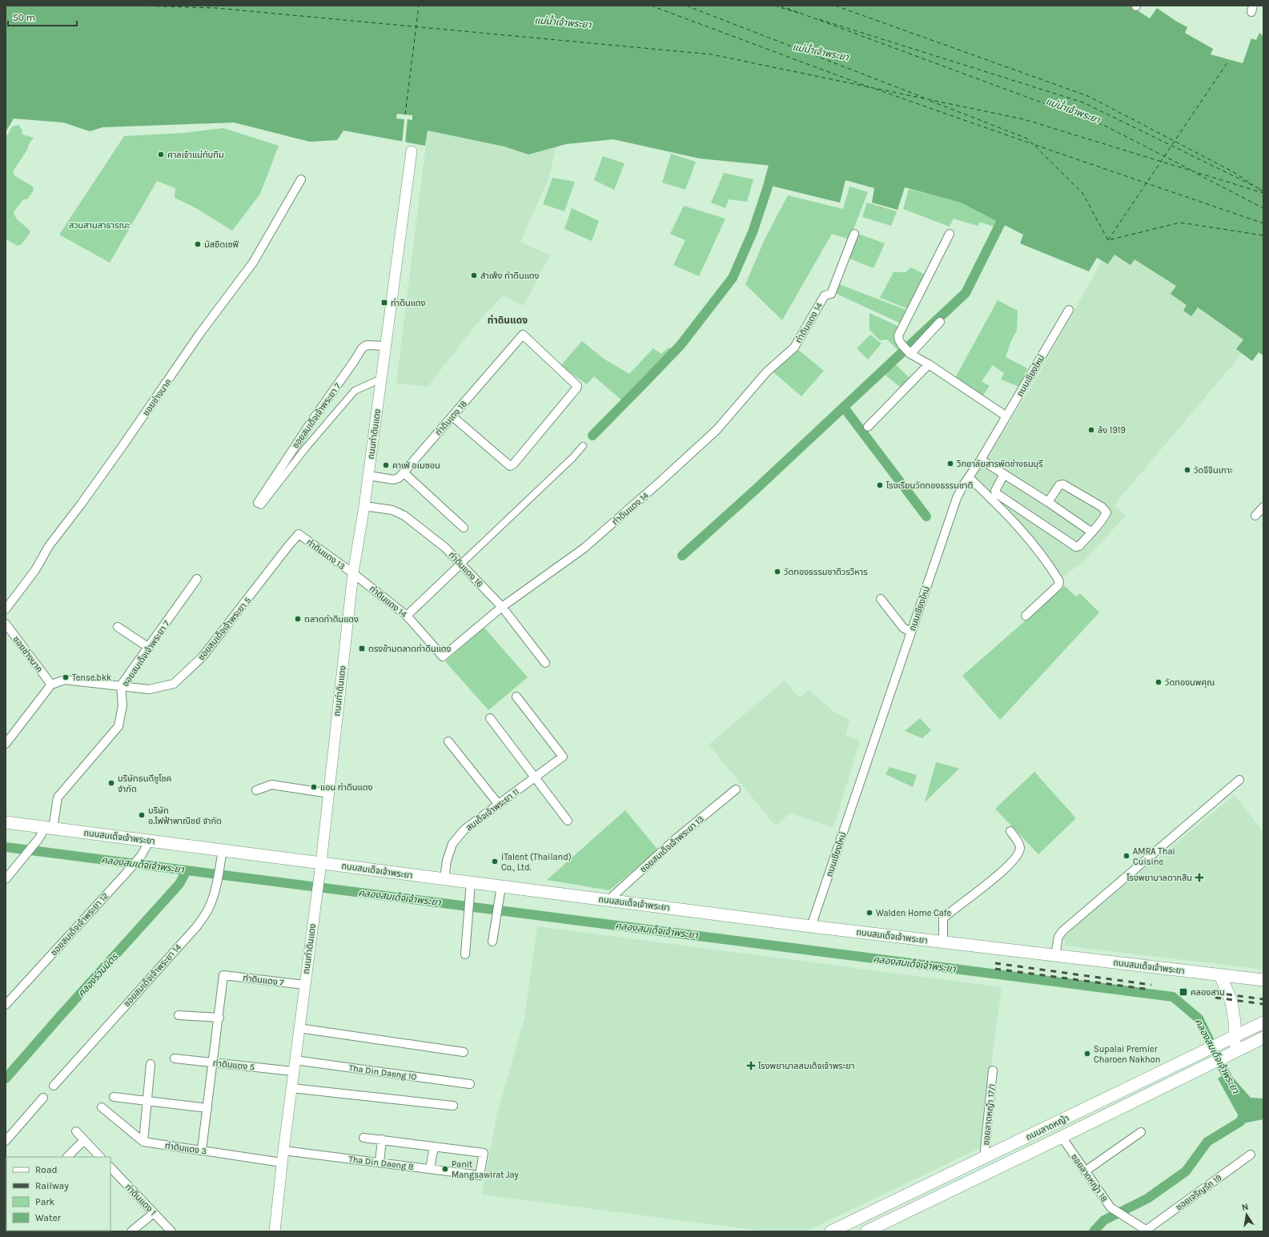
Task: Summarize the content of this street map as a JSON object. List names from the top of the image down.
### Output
{
  "streets": {
    "main road": ["ถนนสมเด็จเจ้าพระยา", "ถนนลาดหญ้า"],
    "street": [
      "ท่าดินแดง 14",
      "ถนนเชียงใหม่",
      "ซอยช่างนาค",
      "ซอยสมเด็จเจ้าพระยา 7",
      "ท่าดินเดง 18",
      "ถนนท่าดินแดง",
      "ท่าดินแดง 13",
      "ท่าดินแดง 16",
      "ซอยสมเด็จเจ้าพระยา 5",
      "สมเด็จเจ้าพระยา 11",
      "ซอยสมเด็จเจ้าพระยา 13",
      "ซอยสมเด็จเจ้าพระยา 12",
      "ซอยสมเด็จเจ้าพระยา 14",
      "ท่าดินแดง 7",
      "ท่าดินแดง 5",
      "Tha Din Daeng 10",
      "ซอยลาดหญ้า 17/1",
      "ท่าดินแดง 3",
      "Tha Din Daeng 8",
      "ซอยลาดหญ้า 18",
      "ซอยเจริญรัถ 19",
      "ท่าดินแดง 1"
    ]
  },
  "crossings": [
    ["ท่าดินแดง 14", "ถนนท่าดินแดง"],
    ["ท่าดินแดง 14", "ท่าดินแดง 13"],
    ["ท่าดินแดง 14", "ท่าดินแดง 16"],
    ["ถนนเชียงใหม่", "ถนนสมเด็จเจ้าพระยา"],
    ["ซอยช่างนาค", "ซอยสมเด็จเจ้าพระยา 5"],
    ["ซอยสมเด็จเจ้าพระยา 7", "ถนนท่าดินแดง"],
    ["ซอยสมเด็จเจ้าพระยา 7", "ซอยสมเด็จเจ้าพระยา 5"],
    ["ซอยสมเด็จเจ้าพระยา 7", "ถนนสมเด็จเจ้าพระยา"],
    ["ท่าดินเดง 18", "ถนนท่าดินแดง"],
    ["ถนนท่าดินแดง", "ท่าดินแดง 13"],
    ["ถนนท่าดินแดง", "ท่าดินแดง 16"],
    ["ถนนท่าดินแดง", "ถนนสมเด็จเจ้าพระยา"],
    ["ถนนท่าดินแดง", "ท่าดินแดง 7"],
    ["ถนนท่าดินแดง", "ท่าดินแดง 5"],
    ["ถนนท่าดินแดง", "Tha Din Daeng 10"],
    ["ถนนท่าดินแดง", "ท่าดินแดง 3"],
    ["ถนนท่าดินแดง", "Tha Din Daeng 8"],
    ["ท่าดินแดง 13", "ซอยสมเด็จเจ้าพระยา 5"],
    ["สมเด็จเจ้าพระยา 11", "ถนนสมเด็จเจ้าพระยา"],
    ["ถนนสมเด็จเจ้าพระยา", "ซอยสมเด็จเจ้าพระยา 13"],
    ["ถนนสมเด็จเจ้าพระยา", "ซอยสมเด็จเจ้าพระยา 12"],
    ["ถนนสมเด็จเจ้าพระยา", "ซอยสมเด็จเจ้าพระยา 14"],
    ["ซอยลาดหญ้า 17/1", "ถนนลาดหญ้า"],
    ["ถนนลาดหญ้า", "ซอยลาดหญ้า 18"],
    ["ซอยลาดหญ้า 18", "ซอยเจริญรัถ 19"]
  ],
  "districts": ["ท่าดินแดง"],
  "water": ["แม่น้ำเจ้าพระยา", "คลองสมเด็จเจ้าพระยา", "คลองร่วมมิตร"],
  "parks": ["สวนสานสาธารณะ"],
  "places": {
    "other": [
      "ศาลเจ้าแม่ทับทิม",
      "มัสยิดเซฟี",
      "สำเพ็ง ท่าดินแดง",
      "ล้ง 1919",
      "วิทยาลัยสารพัดช่างธนบุรี",
      "คาเฟ่ อเมซอน",
      "วัดจีจินเกาะ",
      "โรงเรียนวัดทองธรรมชาติ",
      "วัดทองธรรมชาติวรวิหาร",
      "ตลาดท่าดินแดง",
      "Tense.bkk",
      "วัดทองนพคุณ",
      "บริษัทธนดีชูโชค จำกัด",
      "แอน ท่าดินแดง",
      "บริษัท อ.ไฟฟ้าพาณิชย์ จำกัด",
      "AMRA Thai Cuisine",
      "iTalent (Thailand) Co., Ltd.",
      "Walden Home Cafe",
      "Supalai Premier Charoen Nakhon",
      "Panit Mangsawirat Jay"
    ],
    "transit": ["ท่าดินแดง", "ตรงข้ามตลาดท่าดินแดง", "คลองสาน"],
    "health": ["โรงพยาบาลตากสิน", "โรงพยาบาลสมเด็จเจ้าพระยา"]
  },
  "legend": [
    "Road",
    "Railway",
    "Park",
    "Water"
  ],
  "scale_bar": "50 m",
  "north": "top"
}
